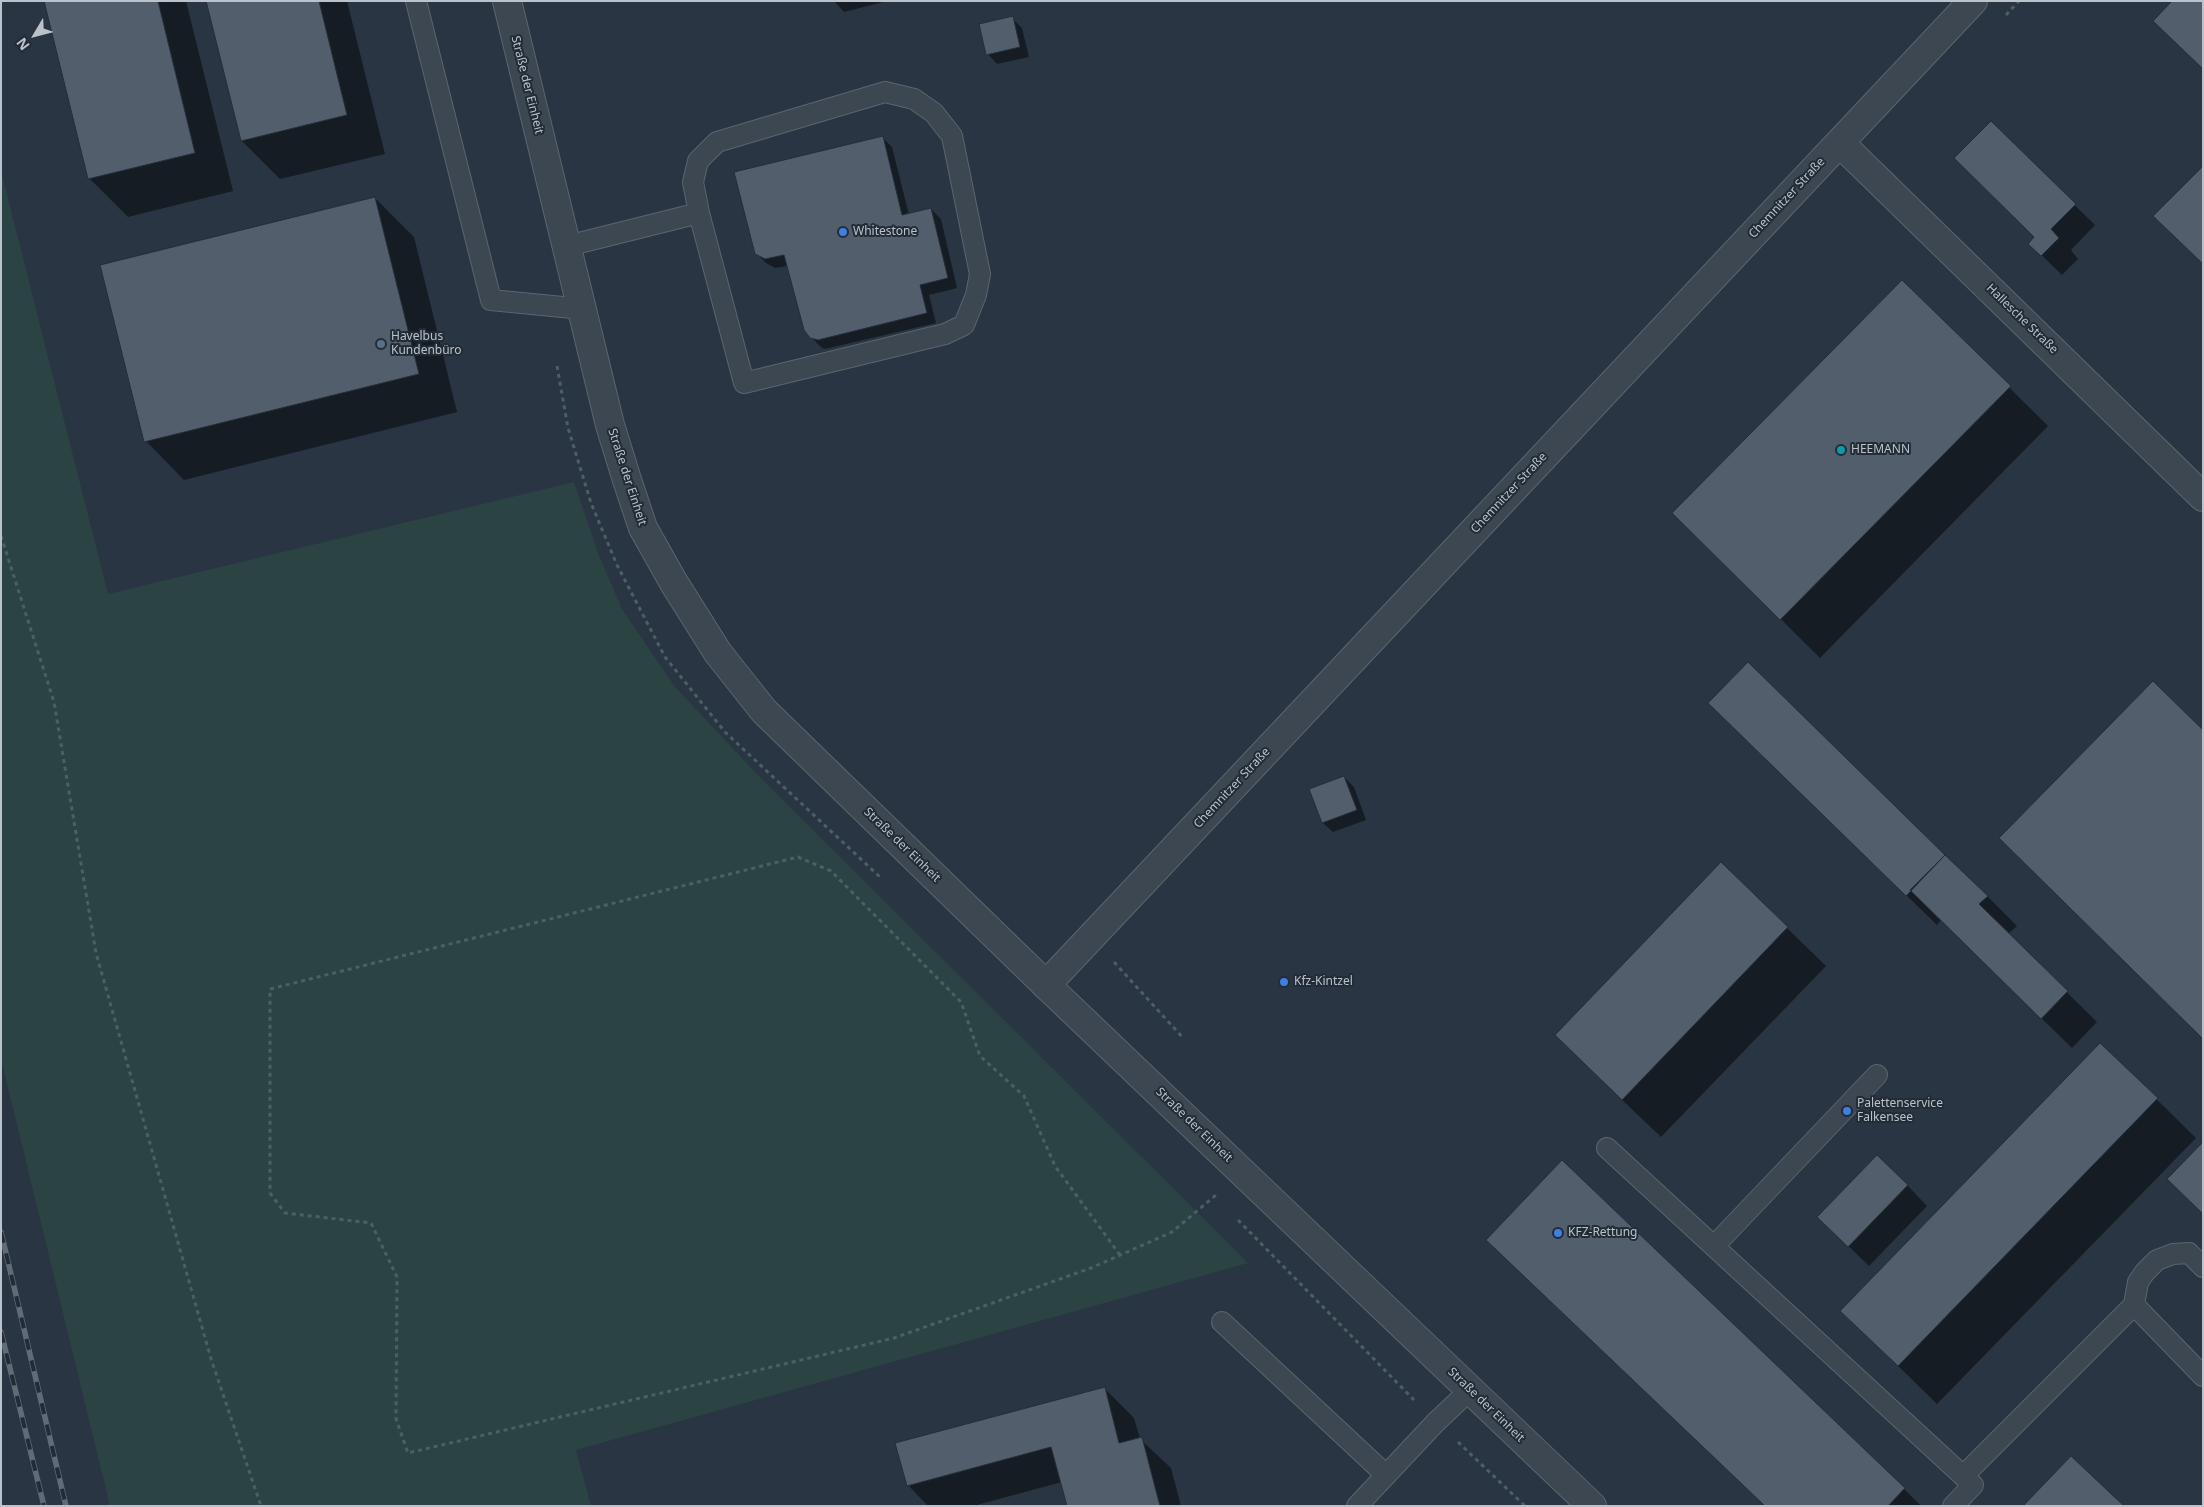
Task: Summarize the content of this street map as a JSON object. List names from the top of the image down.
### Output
{
  "streets": {
    "street": ["Straße der Einheit", "Chemnitzer Straße", "Hallesche Straße"]
  },
  "crossings": [
    ["Straße der Einheit", "Chemnitzer Straße"],
    ["Chemnitzer Straße", "Hallesche Straße"]
  ],
  "places": [
    "Whitestone",
    "Havelbus Kundenbüro",
    "HEEMANN",
    "Kfz-Kintzel",
    "Palettenservice Falkensee",
    "KFZ-Rettung"
  ],
  "north": "bottom left"
}
